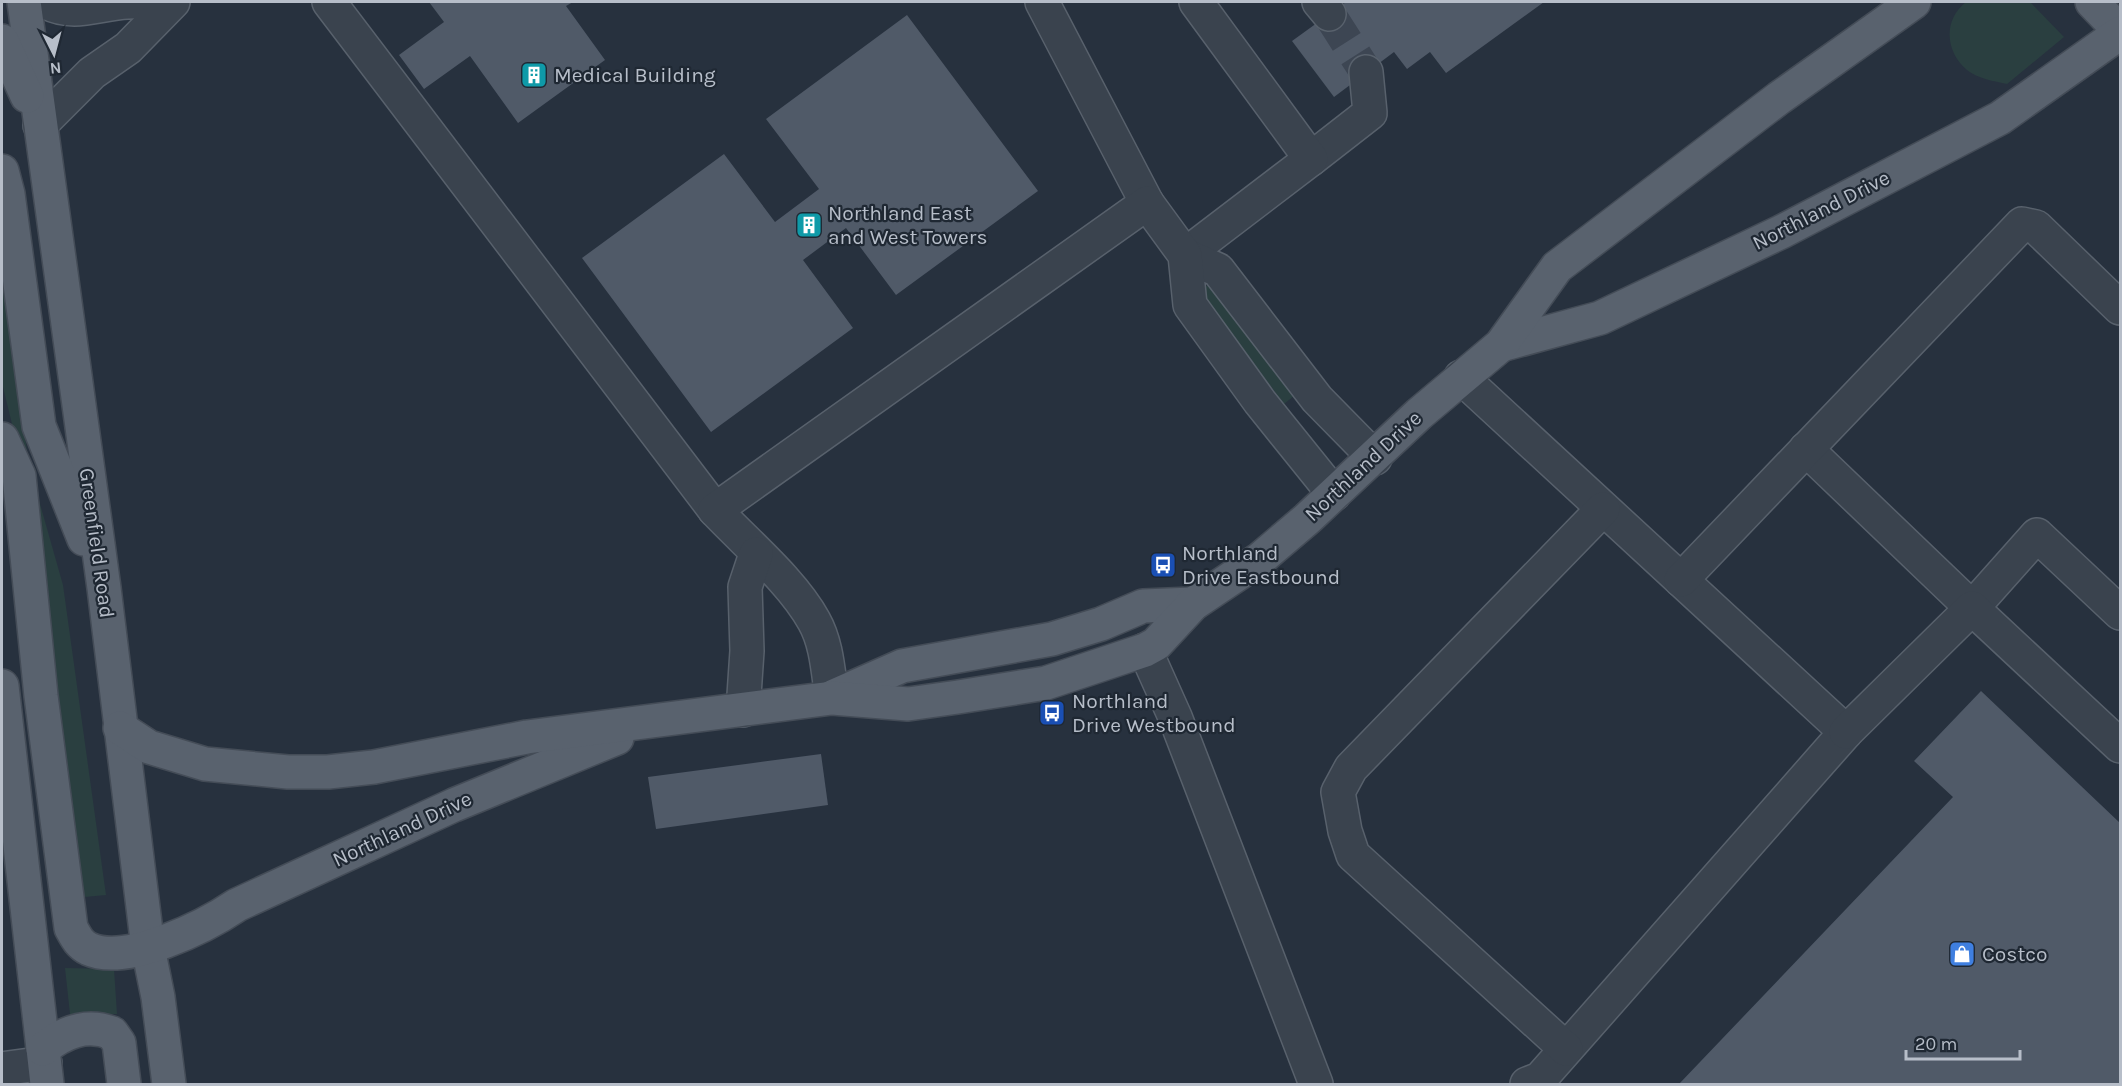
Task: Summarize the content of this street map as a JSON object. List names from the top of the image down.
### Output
{
  "streets": {
    "main road": ["Northland Drive", "Greenfield Road"]
  },
  "crossings": [
    ["Northland Drive", "Greenfield Road"]
  ],
  "places": {
    "building": ["Medical Building", "Northland East and West Towers"],
    "bus stop": ["Northland Drive Eastbound", "Northland Drive Westbound"],
    "shop": ["Costco"]
  },
  "scale_bar": "20 m",
  "north": "bottom"
}
